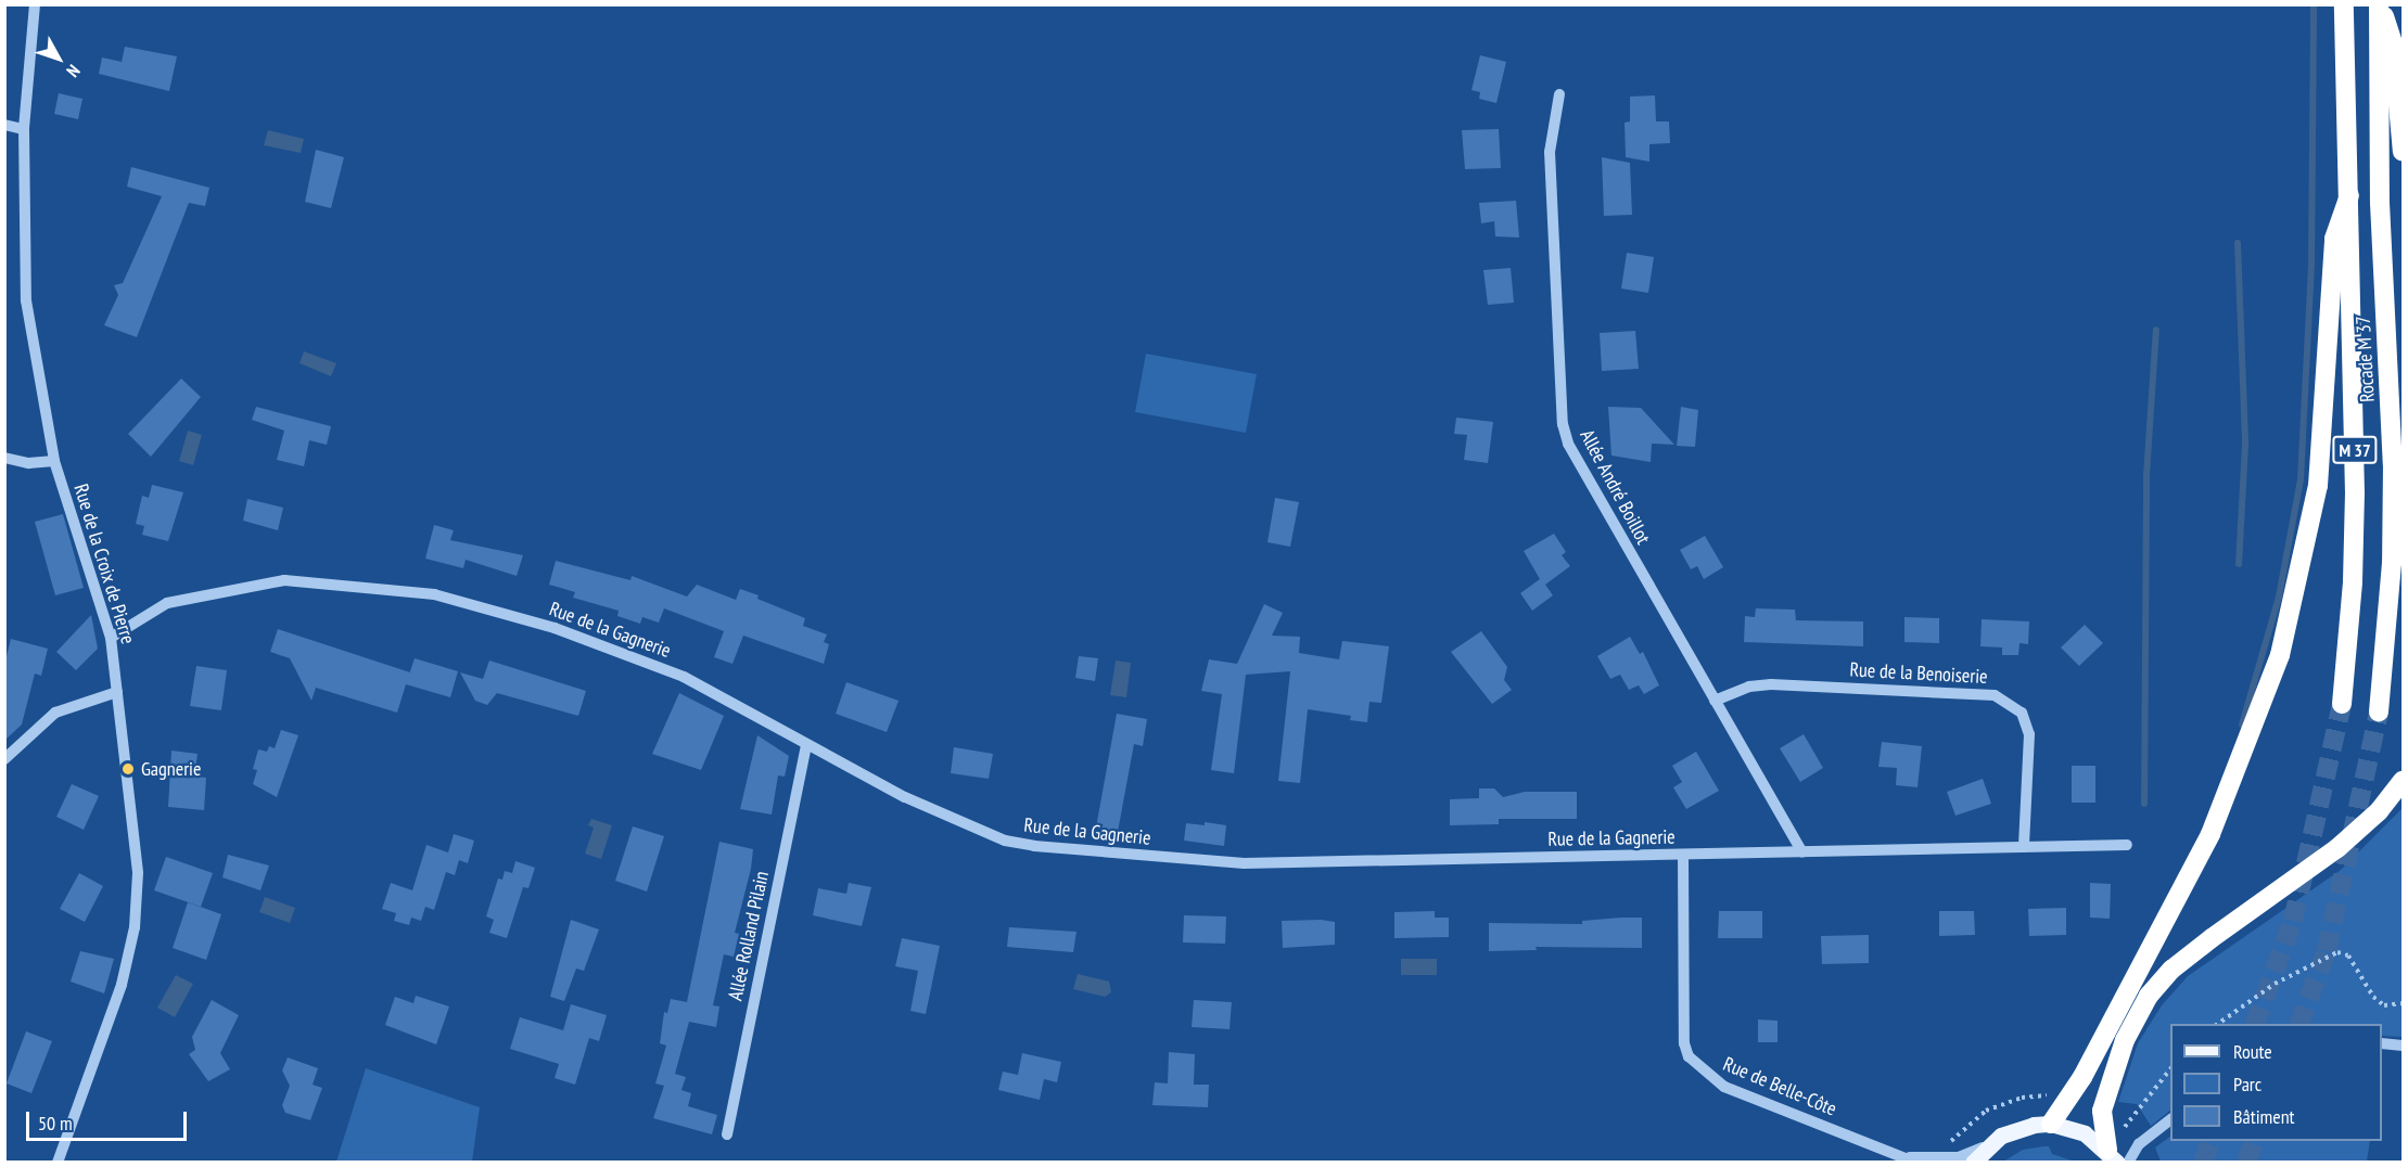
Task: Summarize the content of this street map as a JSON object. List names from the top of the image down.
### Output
{
  "streets": {
    "highway": ["Rocade M 37", "M 37"],
    "street": [
      "Allée André Boillot",
      "Rue de la Croix de Pierre",
      "Rue de la Gagnerie",
      "Rue de la Benoiserie",
      "Allée Rolland Pilain",
      "Rue de Belle-Côte"
    ]
  },
  "crossings": [
    ["Allée André Boillot", "Rue de la Gagnerie"],
    ["Allée André Boillot", "Rue de la Benoiserie"],
    ["Rue de la Croix de Pierre", "Rue de la Gagnerie"],
    ["Rue de la Gagnerie", "Rue de la Benoiserie"],
    ["Rue de la Gagnerie", "Allée Rolland Pilain"],
    ["Rue de la Gagnerie", "Rue de Belle-Côte"]
  ],
  "places": ["Gagnerie"],
  "legend": ["Route", "Parc", "Bâtiment"],
  "scale_bar": "50 m",
  "north": "bottom right"
}
